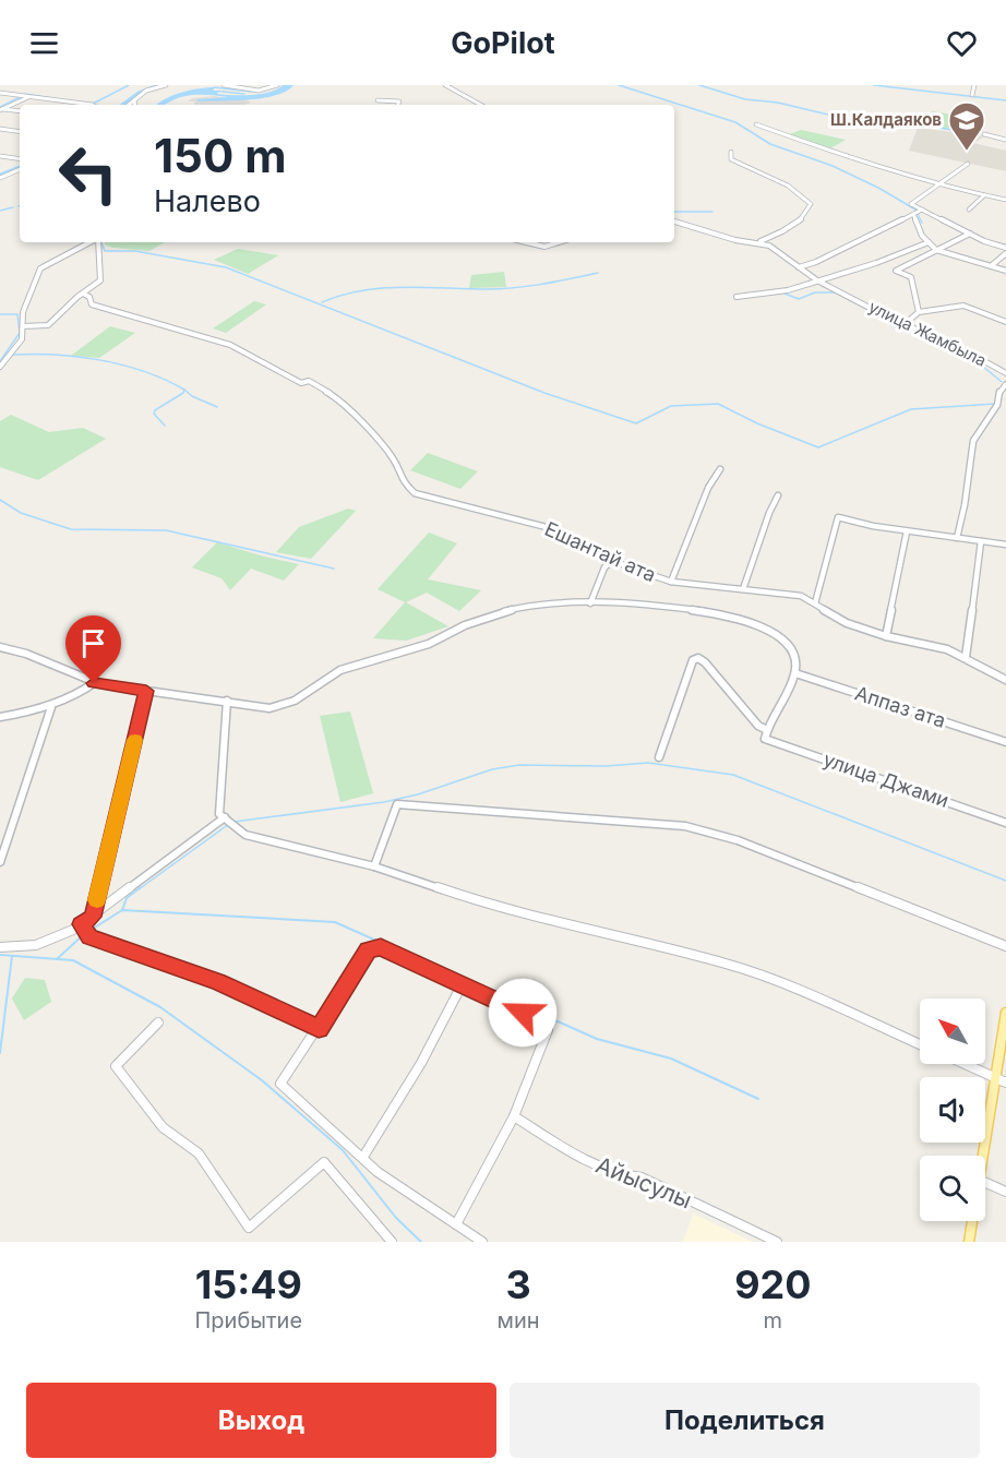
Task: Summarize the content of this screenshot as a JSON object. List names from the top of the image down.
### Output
{
  "streets": {
    "street": [
      "улица Жамбыла",
      "Ешантай ата",
      "Аппаз ата",
      "улица Джами",
      "Айысулы"
    ]
  },
  "places": {
    "school or university": ["Ш.Калдаяков"]
  },
  "north": "top left",
  "page": {
    "header": "GoPilot",
    "turn": ["150 m", "Налево"],
    "eta": [
      "15:49",
      "Прибытие",
      "3",
      "мин",
      "920",
      "m"
    ],
    "buttons": ["Выход", "Поделиться"]
  }
}
